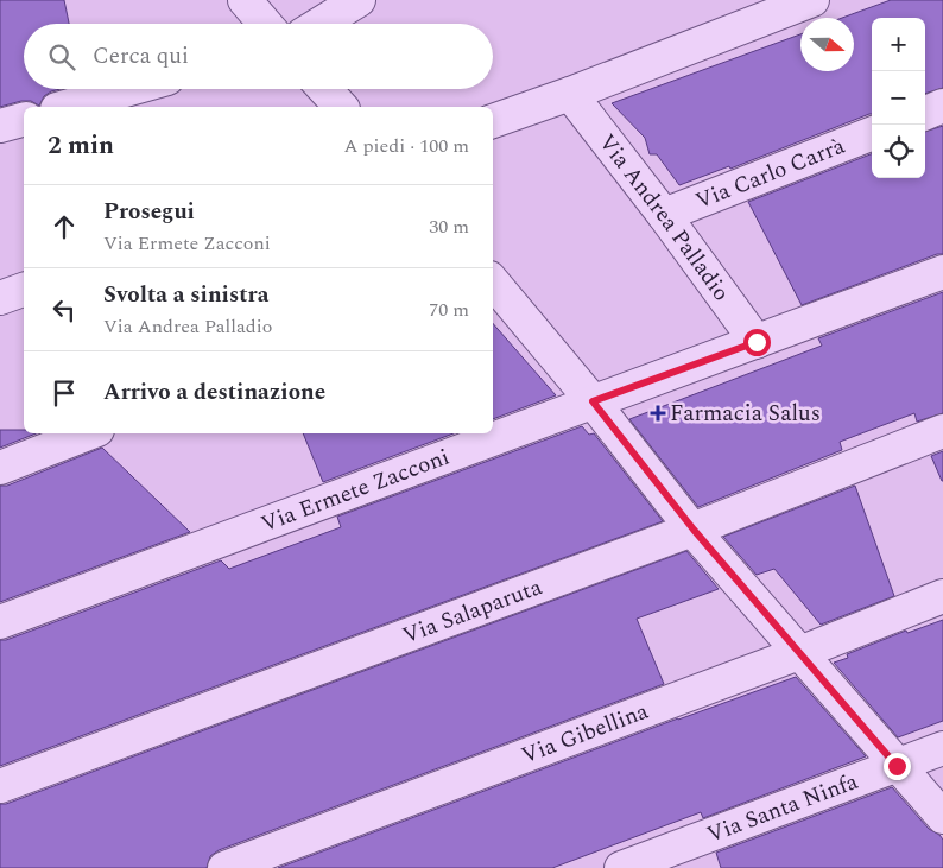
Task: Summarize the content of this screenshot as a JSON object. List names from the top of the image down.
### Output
{
  "streets": {
    "street": [
      "Via Carlo Carrà",
      "Via Andrea Palladio",
      "Via Ermete Zacconi",
      "Via Salaparuta",
      "Via Gibellina",
      "Via Santa Ninfa"
    ]
  },
  "crossings": [
    ["Via Carlo Carrà", "Via Andrea Palladio"],
    ["Via Andrea Palladio", "Via Ermete Zacconi"]
  ],
  "places": {
    "health": ["Farmacia Salus"]
  },
  "north": "right",
  "page": {
    "map_buttons": ["+", "−"],
    "search": "Cerca qui",
    "heading": ["2 min", "A piedi · 100 m"],
    "list": [
      ["Prosegui", "Via Ermete Zacconi", "30 m"],
      ["Svolta a sinistra", "Via Andrea Palladio", "70 m"],
      "Arrivo a destinazione"
    ]
  }
}
